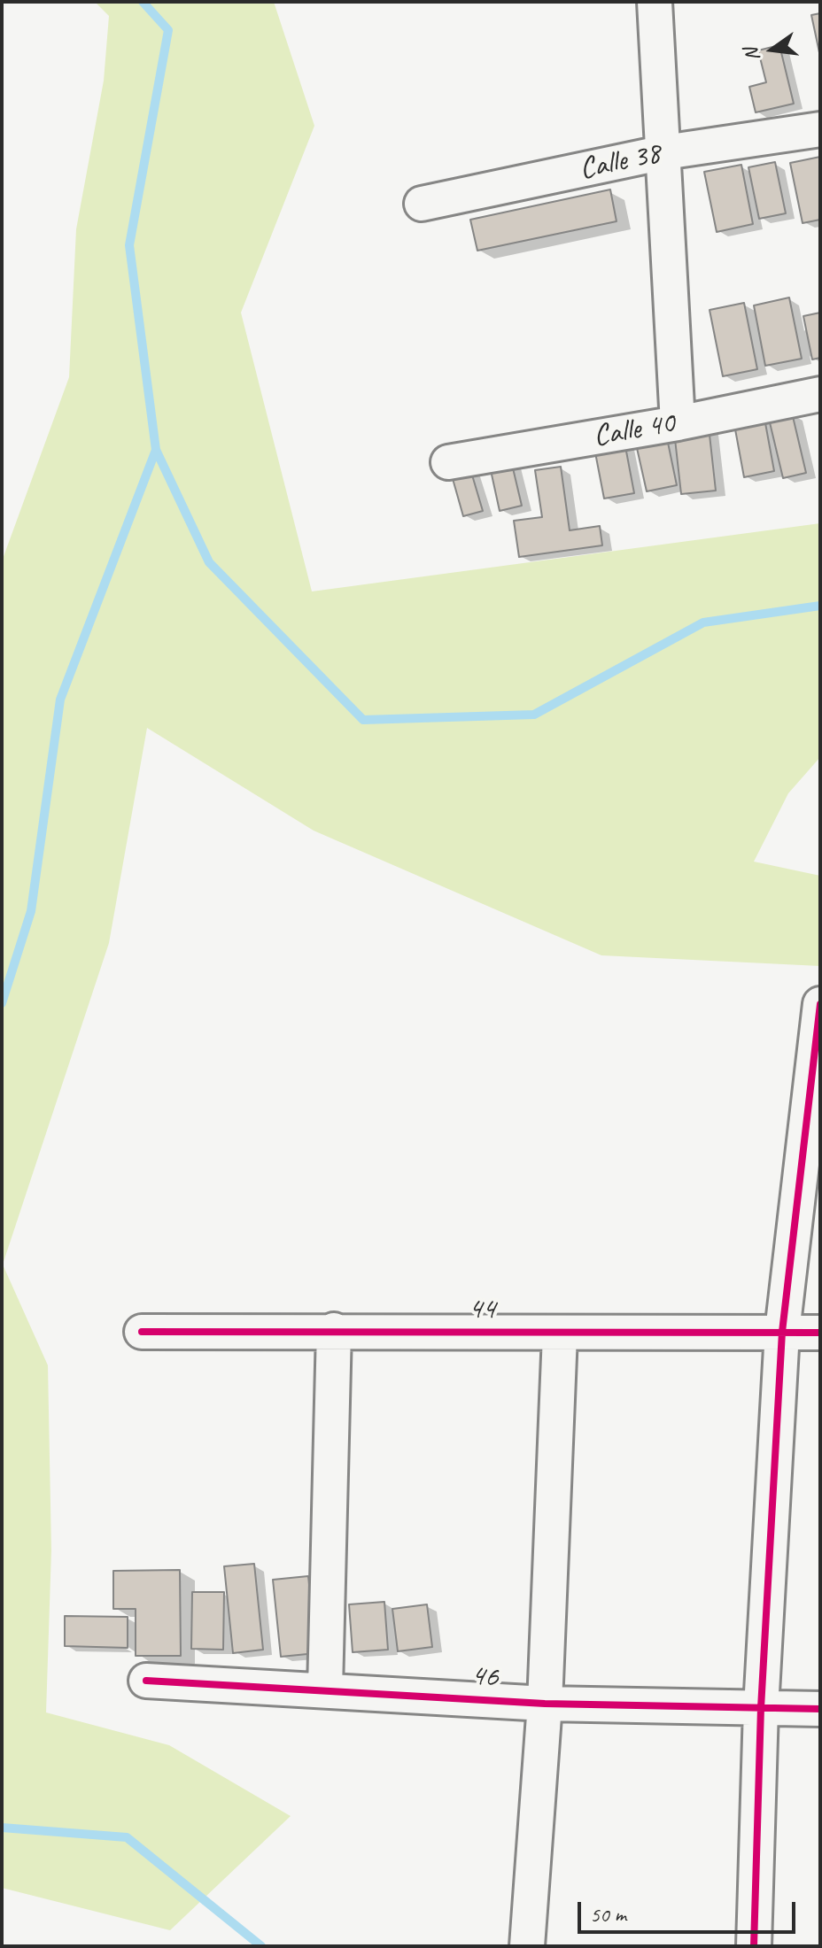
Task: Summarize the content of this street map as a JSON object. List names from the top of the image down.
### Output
{
  "streets": {
    "street": [
      "Calle 38",
      "Calle 40",
      "44",
      "46"
    ]
  },
  "scale_bar": "50 m",
  "north": "left"
}
